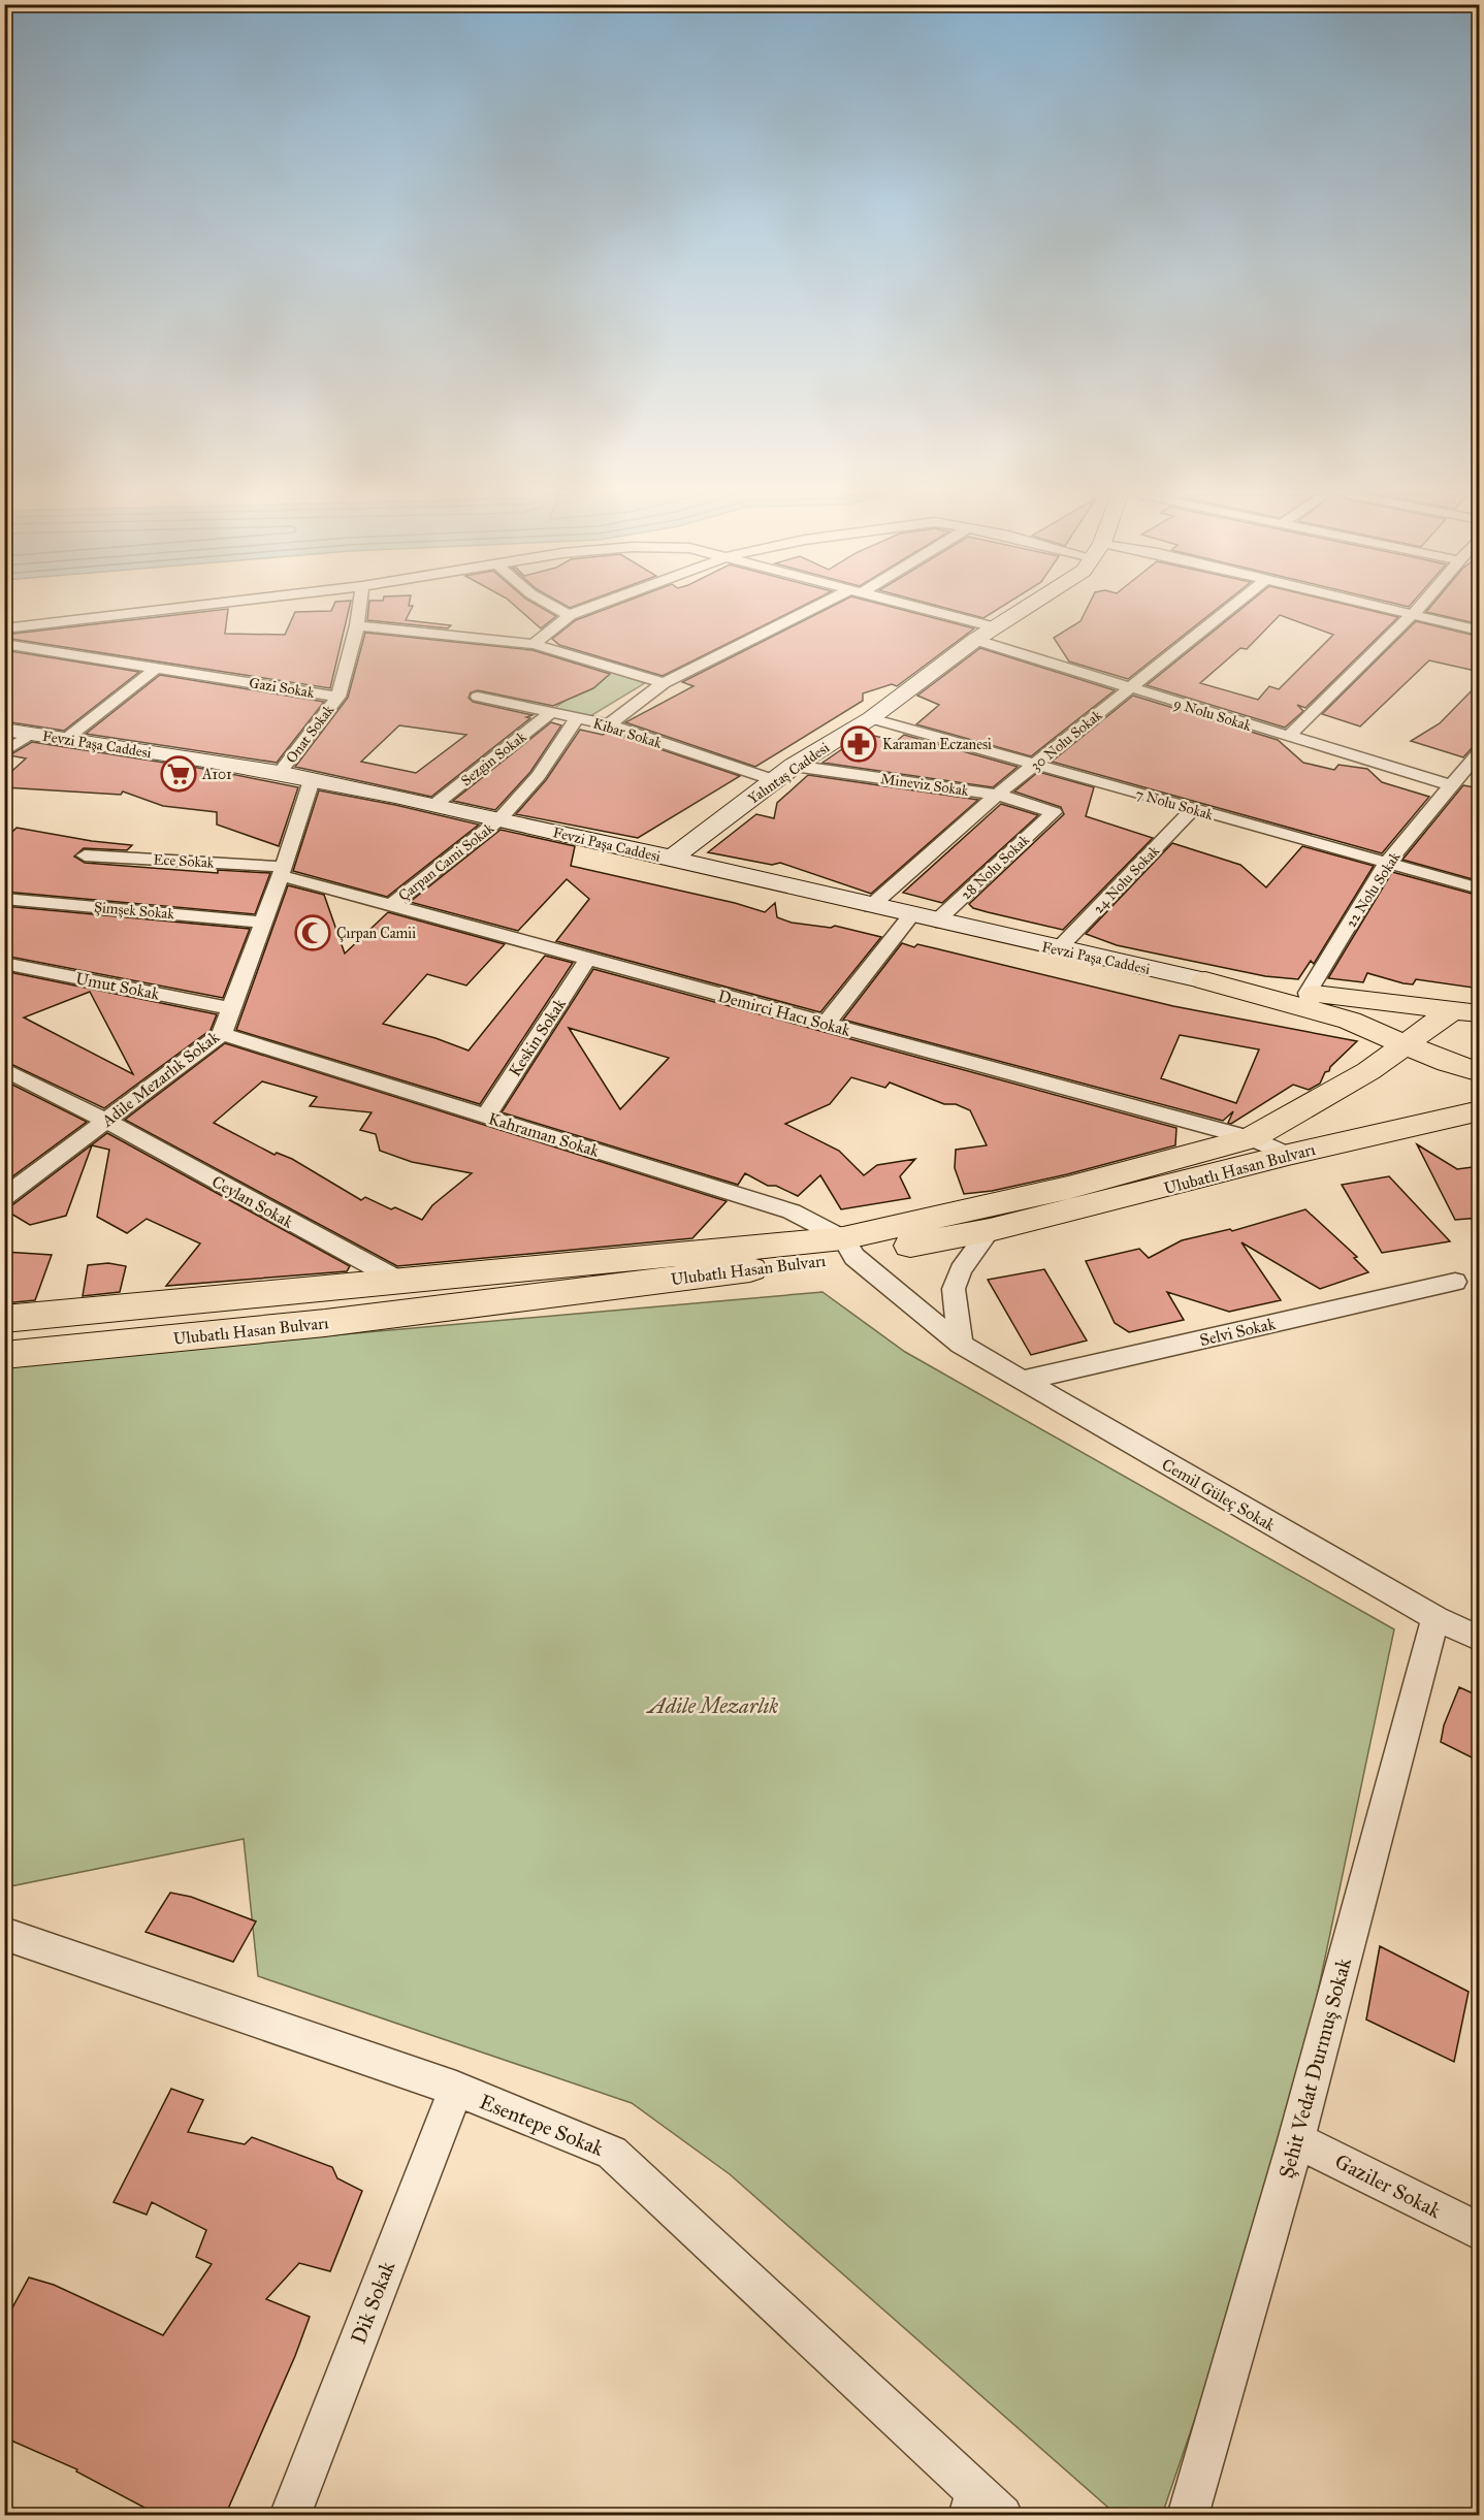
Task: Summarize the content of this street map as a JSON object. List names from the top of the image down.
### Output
{
  "streets": {
    "main road": ["Fevzi Paşa Caddesi", "Yalıntaş Caddesi", "Ulubatlı Hasan Bulvarı"],
    "street": [
      "Gazi Sokak",
      "9 Nolu Sokak",
      "Kibar Sokak",
      "Onat Sokak",
      "30 Nolu Sokak",
      "Sezgin Sokak",
      "Mineviz Sokak",
      "7 Nolu Sokak",
      "Ece Sokak",
      "Çarpan Cami Sokak",
      "28 Nolu Sokak",
      "24 Nolu Sokak",
      "22 Nolu Sokak",
      "Şimşek Sokak",
      "Umut Sokak",
      "Demirci Hacı Sokak",
      "Keskin Sokak",
      "Adile Mezarlık Sokak",
      "Kahraman Sokak",
      "Ceylan Sokak",
      "Selvi Sokak",
      "Cemil Güleç Sokak",
      "Şehit Vedat Durmuş Sokak",
      "Esentepe Sokak",
      "Gaziler Sokak",
      "Dik Sokak"
    ]
  },
  "crossings": [
    ["Gazi Sokak", "Onat Sokak"],
    ["9 Nolu Sokak", "30 Nolu Sokak"],
    ["9 Nolu Sokak", "Yalıntaş Caddesi"],
    ["9 Nolu Sokak", "22 Nolu Sokak"],
    ["Kibar Sokak", "Sezgin Sokak"],
    ["Kibar Sokak", "Yalıntaş Caddesi"],
    ["Kibar Sokak", "Çarpan Cami Sokak"],
    ["Onat Sokak", "Fevzi Paşa Caddesi"],
    ["30 Nolu Sokak", "Fevzi Paşa Caddesi"],
    ["30 Nolu Sokak", "Mineviz Sokak"],
    ["30 Nolu Sokak", "7 Nolu Sokak"],
    ["Fevzi Paşa Caddesi", "Sezgin Sokak"],
    ["Fevzi Paşa Caddesi", "Yalıntaş Caddesi"],
    ["Fevzi Paşa Caddesi", "Çarpan Cami Sokak"],
    ["Fevzi Paşa Caddesi", "28 Nolu Sokak"],
    ["Fevzi Paşa Caddesi", "24 Nolu Sokak"],
    ["Fevzi Paşa Caddesi", "22 Nolu Sokak"],
    ["Fevzi Paşa Caddesi", "Adile Mezarlık Sokak"],
    ["Fevzi Paşa Caddesi", "Ulubatlı Hasan Bulvarı"],
    ["Yalıntaş Caddesi", "Mineviz Sokak"],
    ["Yalıntaş Caddesi", "7 Nolu Sokak"],
    ["Mineviz Sokak", "28 Nolu Sokak"],
    ["7 Nolu Sokak", "24 Nolu Sokak"],
    ["7 Nolu Sokak", "22 Nolu Sokak"],
    ["Ece Sokak", "Demirci Hacı Sokak"],
    ["Ece Sokak", "Adile Mezarlık Sokak"],
    ["Çarpan Cami Sokak", "Demirci Hacı Sokak"],
    ["Şimşek Sokak", "Adile Mezarlık Sokak"],
    ["Umut Sokak", "Adile Mezarlık Sokak"],
    ["Demirci Hacı Sokak", "Keskin Sokak"],
    ["Demirci Hacı Sokak", "Adile Mezarlık Sokak"],
    ["Demirci Hacı Sokak", "Ulubatlı Hasan Bulvarı"],
    ["Keskin Sokak", "Kahraman Sokak"],
    ["Adile Mezarlık Sokak", "Kahraman Sokak"],
    ["Adile Mezarlık Sokak", "Ceylan Sokak"],
    ["Kahraman Sokak", "Ulubatlı Hasan Bulvarı"],
    ["Kahraman Sokak", "Cemil Güleç Sokak"],
    ["Ulubatlı Hasan Bulvarı", "Ceylan Sokak"],
    ["Ulubatlı Hasan Bulvarı", "Cemil Güleç Sokak"],
    ["Selvi Sokak", "Cemil Güleç Sokak"],
    ["Cemil Güleç Sokak", "Şehit Vedat Durmuş Sokak"],
    ["Şehit Vedat Durmuş Sokak", "Gaziler Sokak"],
    ["Esentepe Sokak", "Dik Sokak"]
  ],
  "parks": ["Adile Mezarlık"],
  "places": {
    "pharmacy": ["Karaman Eczanesi"],
    "supermarket": ["A101"],
    "mosque": ["Çırpan Camii"]
  }
}
